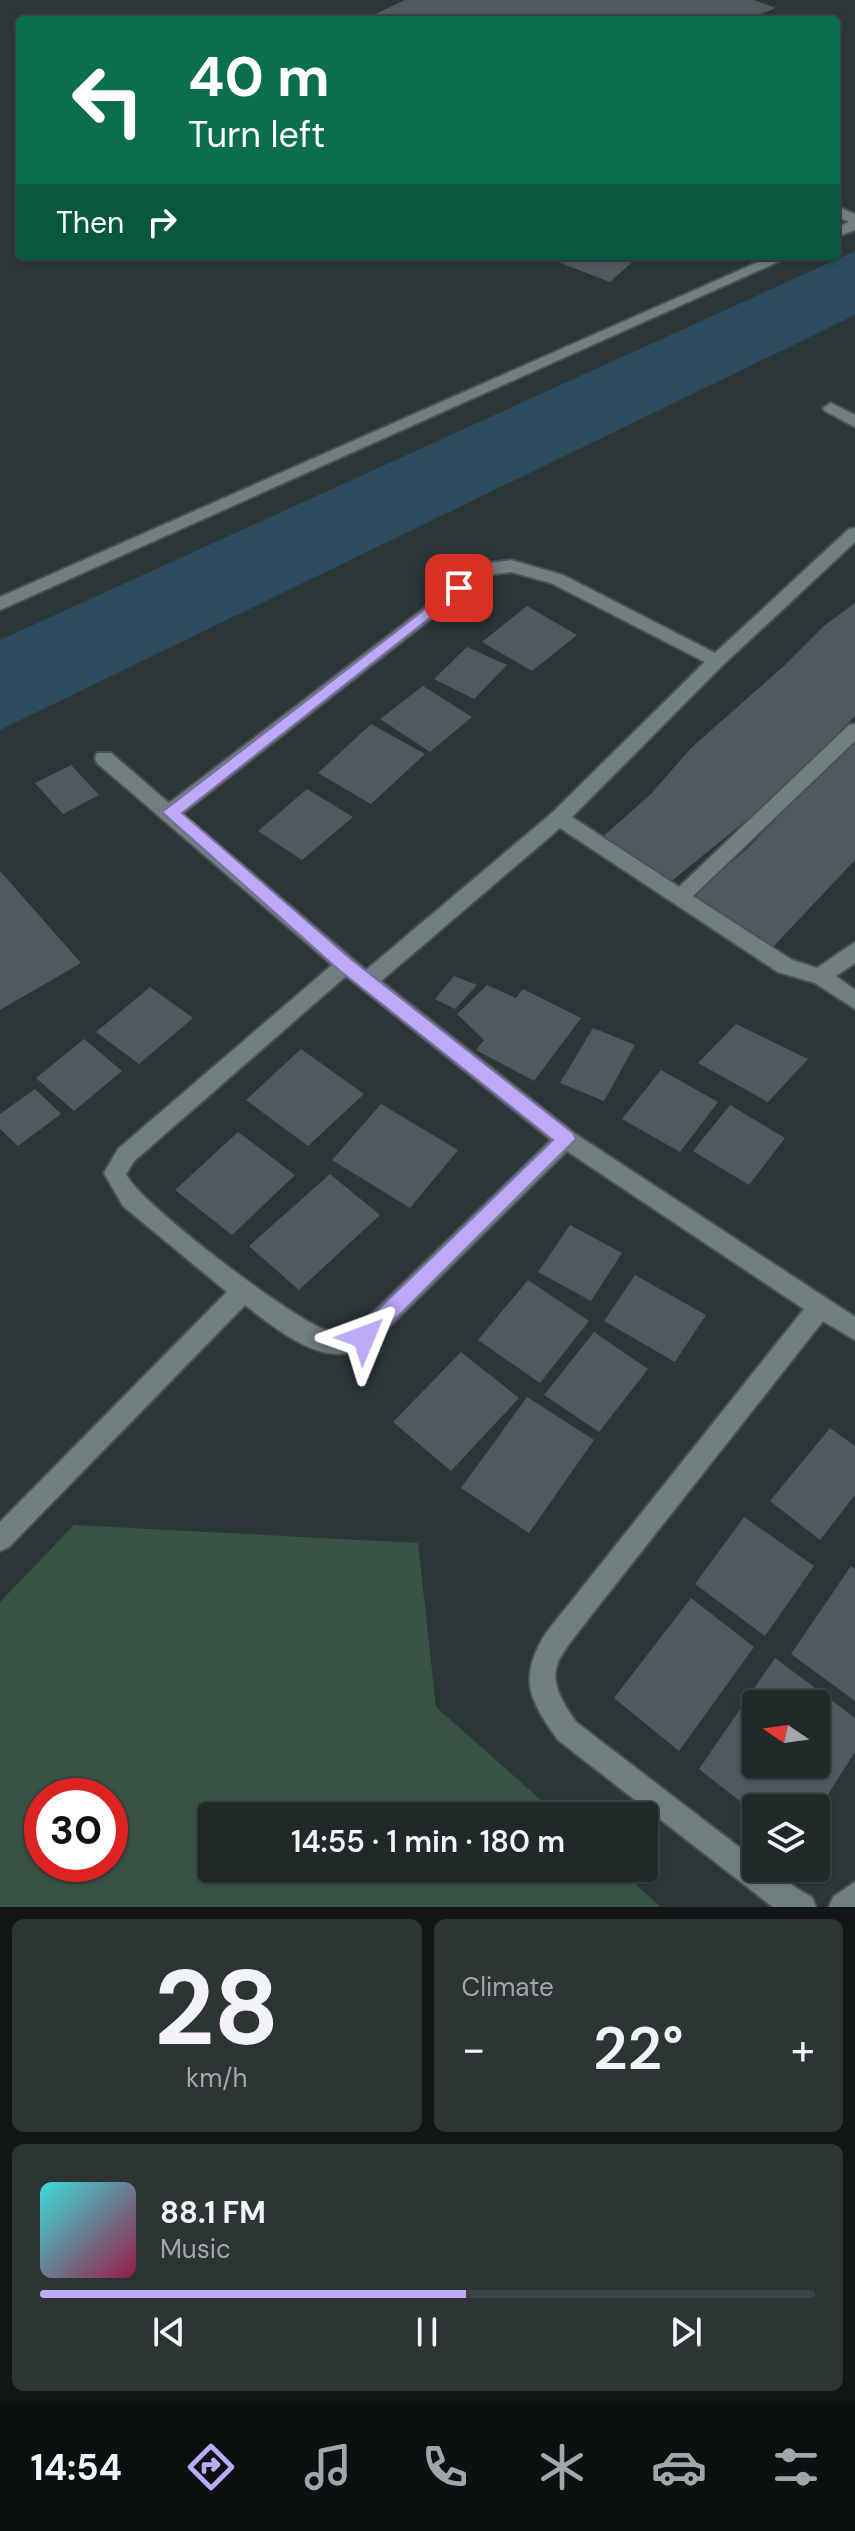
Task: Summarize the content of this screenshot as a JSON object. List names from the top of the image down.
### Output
{
  "north": "left",
  "page": {
    "turn": ["40 m", "Turn left"],
    "then": "Then",
    "limit": "30",
    "trip": "14:55 · 1 min · 180 m",
    "tile": [
      ["28", "km/h"],
      "Climate"
    ],
    "heat": ["−", "22°", "+"],
    "song": ["88.1 FM", "Music"],
    "tabs": "14:54"
  }
}
